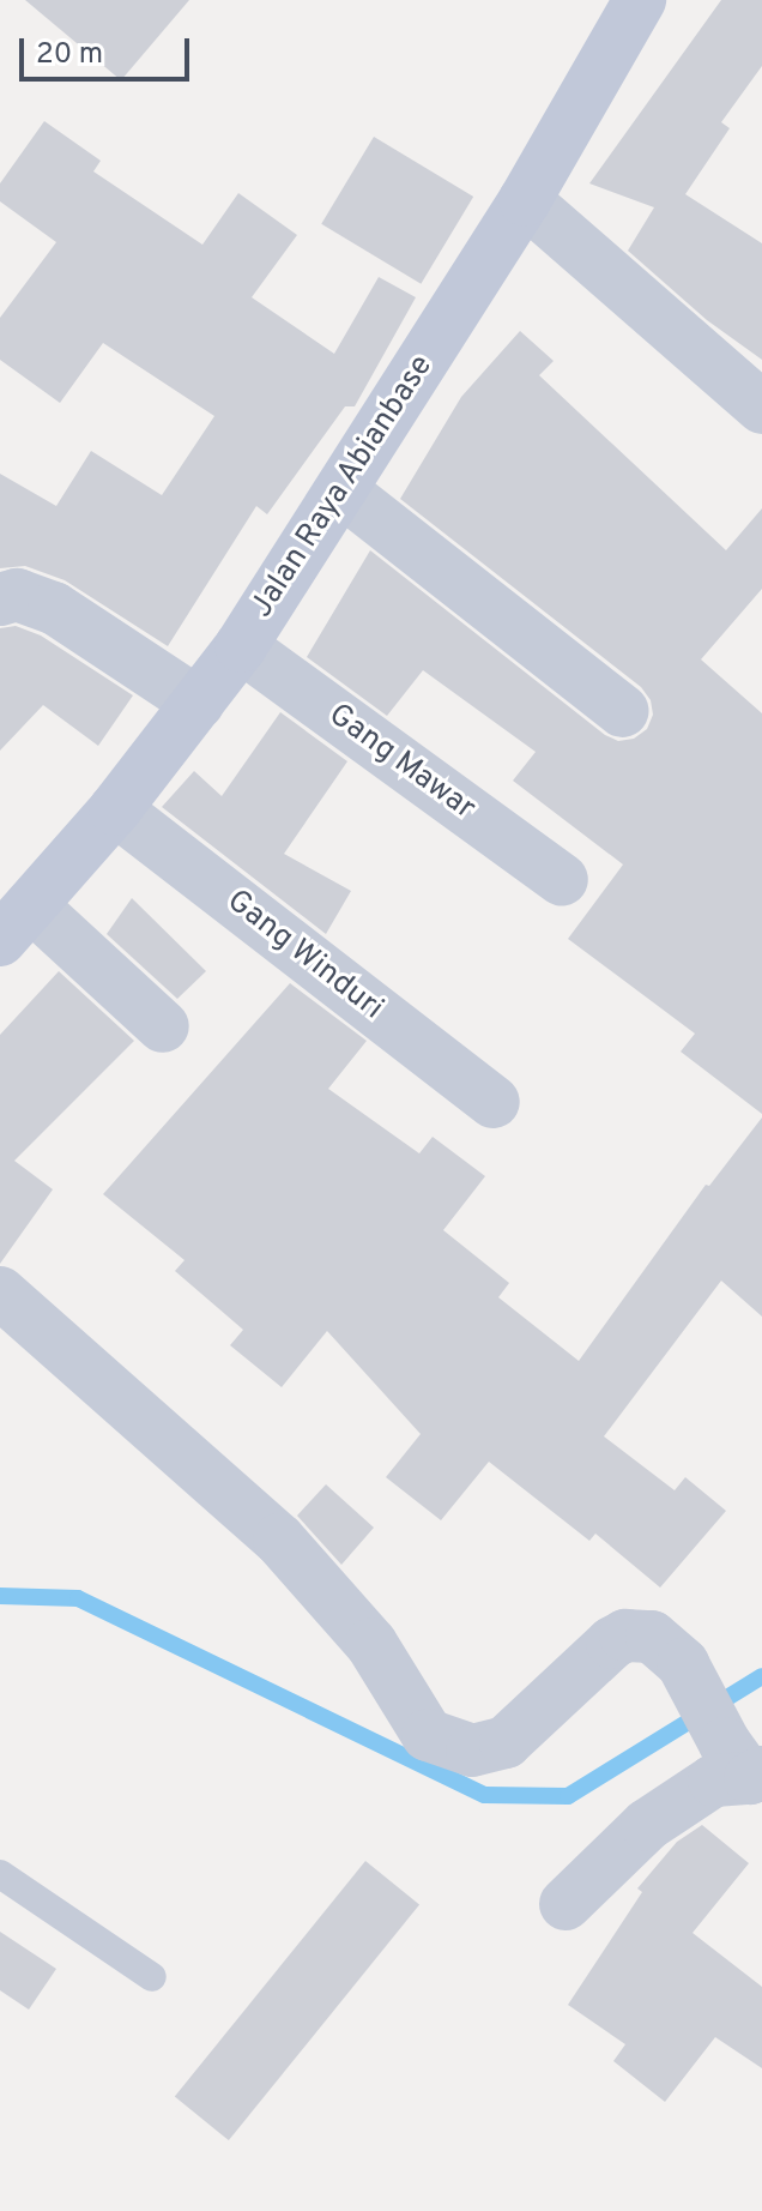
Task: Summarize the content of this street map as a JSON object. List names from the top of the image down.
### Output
{
  "streets": {
    "main road": ["Jalan Raya Abianbase"],
    "street": ["Gang Mawar", "Gang Winduri"]
  },
  "crossings": [
    ["Jalan Raya Abianbase", "Gang Mawar"],
    ["Jalan Raya Abianbase", "Gang Winduri"]
  ],
  "scale_bar": "20 m"
}
